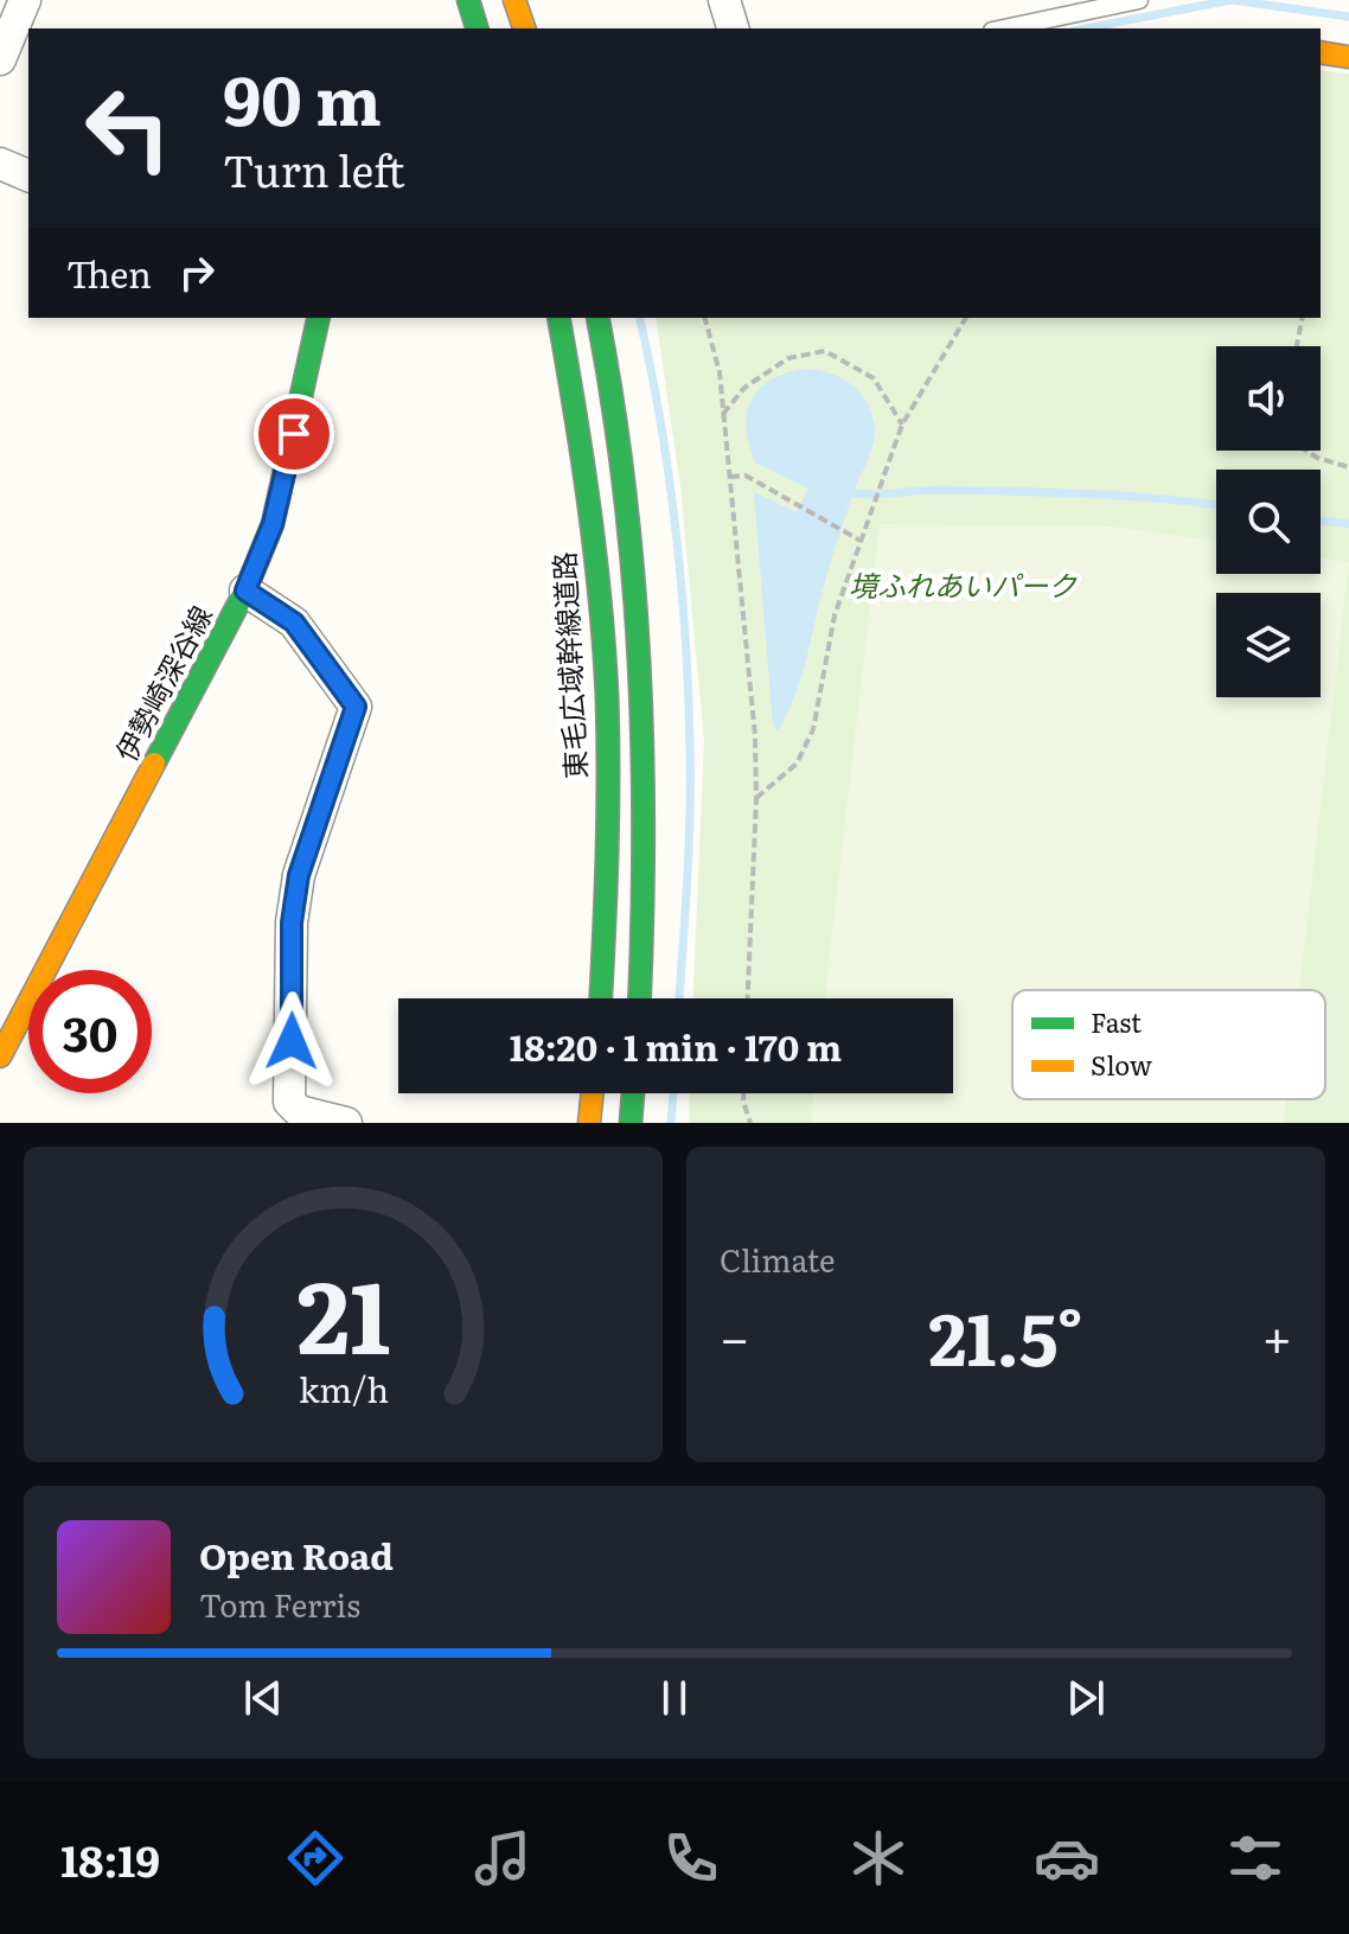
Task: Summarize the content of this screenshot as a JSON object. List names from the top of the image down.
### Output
{
  "streets": {
    "main road": ["東毛広域幹線道路", "伊勢崎深谷線"]
  },
  "parks": ["境ふれあいパーク"],
  "legend": ["Fast", "Slow"],
  "page": {
    "turn": ["90 m", "Turn left"],
    "then": "Then",
    "limit": "30",
    "trip": "18:20 · 1 min · 170 m",
    "tile": "Climate",
    "heat": ["−", "21.5°", "+"],
    "song": ["Open Road", "Tom Ferris"],
    "tabs": "18:19",
    "gauge": ["21", "km/h"]
  }
}
